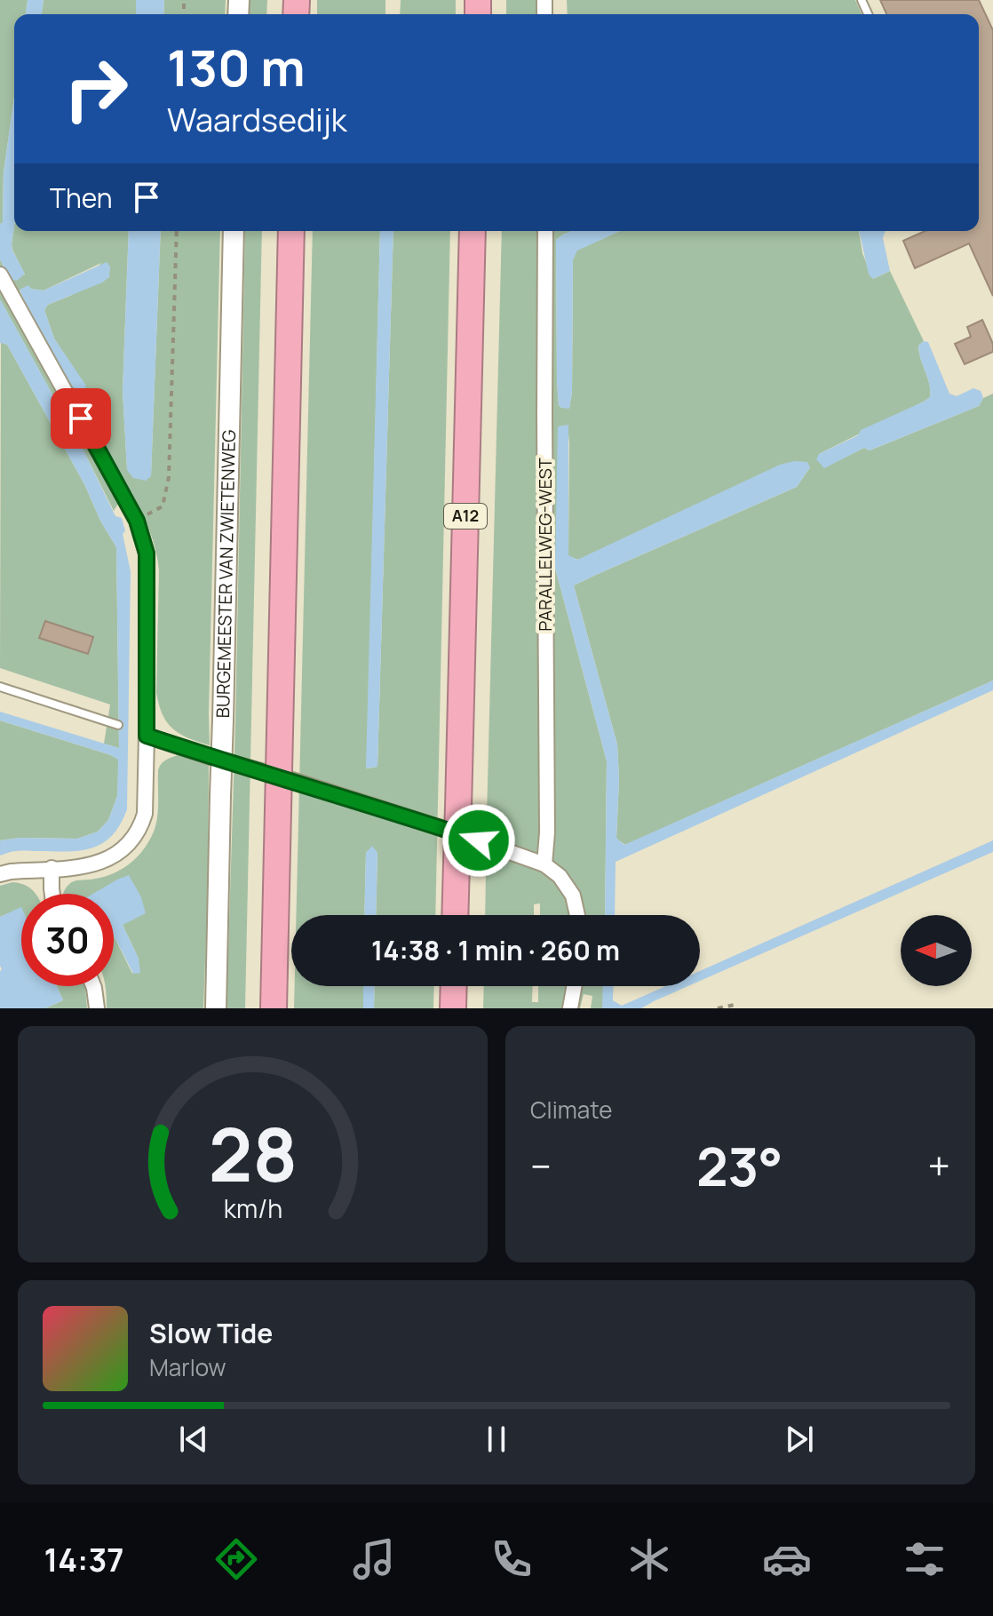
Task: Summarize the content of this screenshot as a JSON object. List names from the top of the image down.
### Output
{
  "streets": {
    "highway": ["A12"],
    "main road": ["BURGEMEESTER VAN ZWIETENWEG"],
    "street": ["PARALLELWEG-WEST"]
  },
  "north": "left",
  "page": {
    "turn": ["130 m", "Waardsedijk"],
    "then": "Then",
    "limit": "30",
    "trip": "14:38 · 1 min · 260 m",
    "tile": "Climate",
    "heat": ["−", "23°", "+"],
    "song": ["Slow Tide", "Marlow"],
    "tabs": "14:37",
    "gauge": ["28", "km/h"]
  }
}
